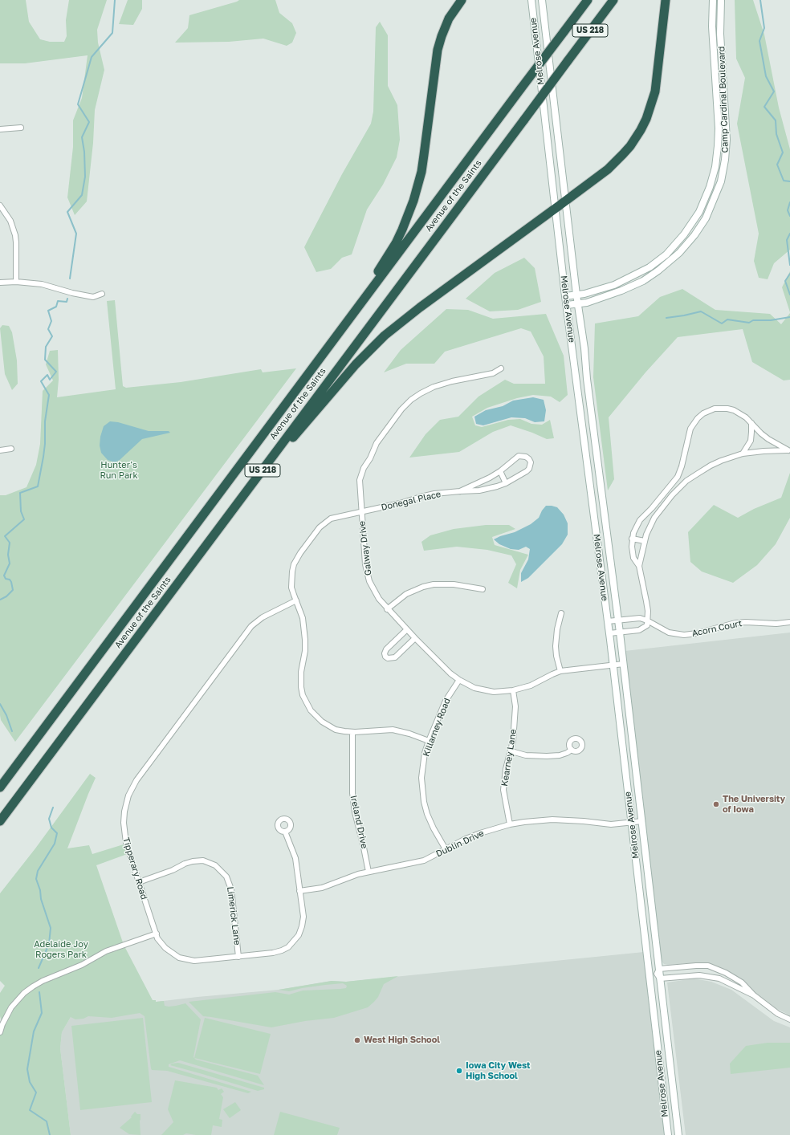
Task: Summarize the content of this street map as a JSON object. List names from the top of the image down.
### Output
{
  "streets": {
    "highway": ["US 218", "Avenue of the Saints"],
    "main road": ["Melrose Avenue", "Camp Cardinal Boulevard"],
    "street": [
      "Donegal Place",
      "Galway Drive",
      "Acorn Court",
      "Killarney Road",
      "Kearney Lane",
      "Ireland Drive",
      "Dublin Drive",
      "Tipperary Road",
      "Limerick Lane"
    ]
  },
  "crossings": [
    ["Melrose Avenue", "Camp Cardinal Boulevard"],
    ["Melrose Avenue", "Galway Drive"],
    ["Melrose Avenue", "Dublin Drive"],
    ["Donegal Place", "Galway Drive"],
    ["Donegal Place", "Killarney Road"],
    ["Donegal Place", "Ireland Drive"],
    ["Donegal Place", "Tipperary Road"],
    ["Galway Drive", "Killarney Road"],
    ["Galway Drive", "Kearney Lane"],
    ["Killarney Road", "Dublin Drive"],
    ["Kearney Lane", "Dublin Drive"],
    ["Ireland Drive", "Dublin Drive"],
    ["Dublin Drive", "Tipperary Road"],
    ["Tipperary Road", "Limerick Lane"]
  ],
  "parks": ["Hunter's Run Park", "Adelaide Joy Rogers Park"],
  "places": ["The University of Iowa", "West High School", "Iowa City West High School"]
}
